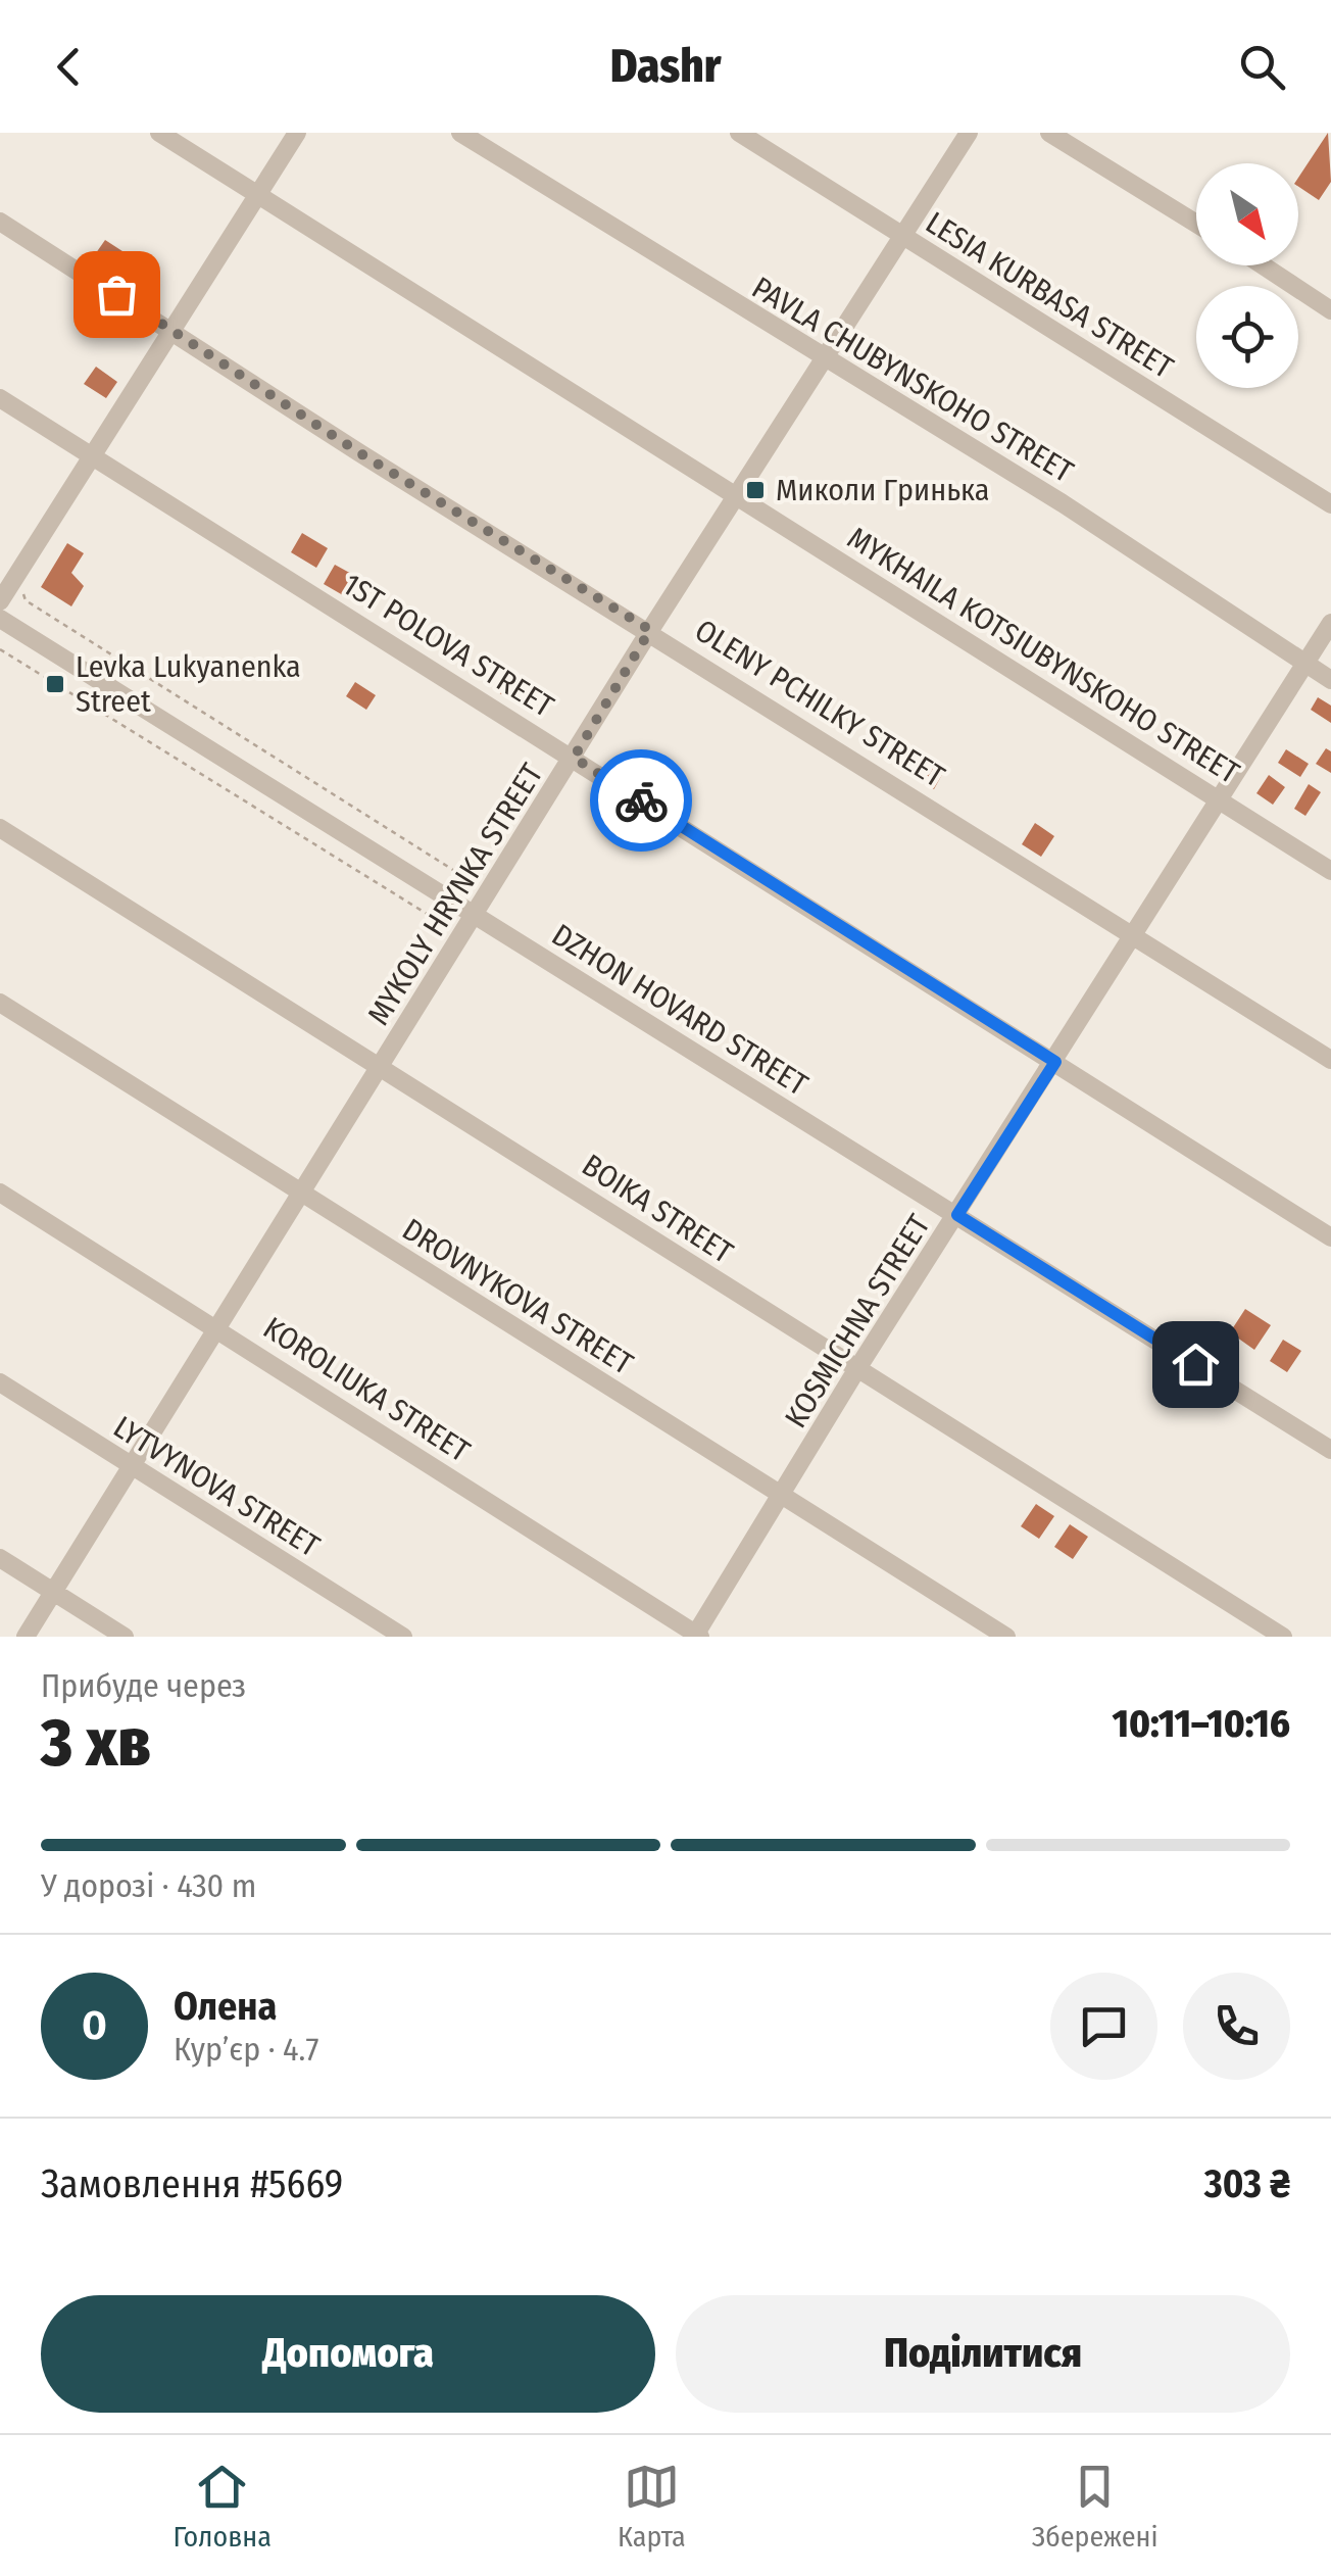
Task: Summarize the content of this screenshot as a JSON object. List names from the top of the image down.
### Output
{
  "streets": {
    "street": [
      "LESIA KURBASA STREET",
      "PAVLA CHUBYNSKOHO STREET",
      "1ST POLOVA STREET",
      "MYKHAILA KOTSIUBYNSKOHO STREET",
      "OLENY PCHILKY STREET",
      "MYKOLY HRYNKA STREET",
      "DZHON HOVARD STREET",
      "BOIKA STREET",
      "DROVNYKOVA STREET",
      "KOSMICHNA STREET",
      "KOROLIUKA STREET",
      "LYTVYNOVA STREET"
    ]
  },
  "crossings": [
    ["LESIA KURBASA STREET", "MYKOLY HRYNKA STREET"],
    ["PAVLA CHUBYNSKOHO STREET", "MYKOLY HRYNKA STREET"],
    ["PAVLA CHUBYNSKOHO STREET", "KOSMICHNA STREET"],
    ["1ST POLOVA STREET", "MYKOLY HRYNKA STREET"],
    ["1ST POLOVA STREET", "KOSMICHNA STREET"],
    ["MYKHAILA KOTSIUBYNSKOHO STREET", "MYKOLY HRYNKA STREET"],
    ["MYKHAILA KOTSIUBYNSKOHO STREET", "KOSMICHNA STREET"],
    ["OLENY PCHILKY STREET", "MYKOLY HRYNKA STREET"],
    ["OLENY PCHILKY STREET", "KOSMICHNA STREET"],
    ["MYKOLY HRYNKA STREET", "DZHON HOVARD STREET"],
    ["MYKOLY HRYNKA STREET", "BOIKA STREET"],
    ["MYKOLY HRYNKA STREET", "DROVNYKOVA STREET"],
    ["MYKOLY HRYNKA STREET", "KOROLIUKA STREET"],
    ["MYKOLY HRYNKA STREET", "LYTVYNOVA STREET"],
    ["DZHON HOVARD STREET", "KOSMICHNA STREET"],
    ["BOIKA STREET", "KOSMICHNA STREET"],
    ["DROVNYKOVA STREET", "KOSMICHNA STREET"],
    ["KOSMICHNA STREET", "KOROLIUKA STREET"]
  ],
  "places": {
    "transit": ["Миколи Гринька", "Levka Lukyanenka Street"]
  },
  "north": "bottom right",
  "page": {
    "header": "Dashr",
    "heading": ["3 хв", "Прибуде через", "10:11–10:16"],
    "panel": [
      "Олена",
      "Кур’єр · 4.7",
      "Замовлення #5669",
      "303 ₴"
    ],
    "bar": "У дорозі · 430 m",
    "round": "О",
    "buttons": ["Допомога", "Поділитися"],
    "tabs": ["Головна", "Карта", "Збережені"]
  }
}
